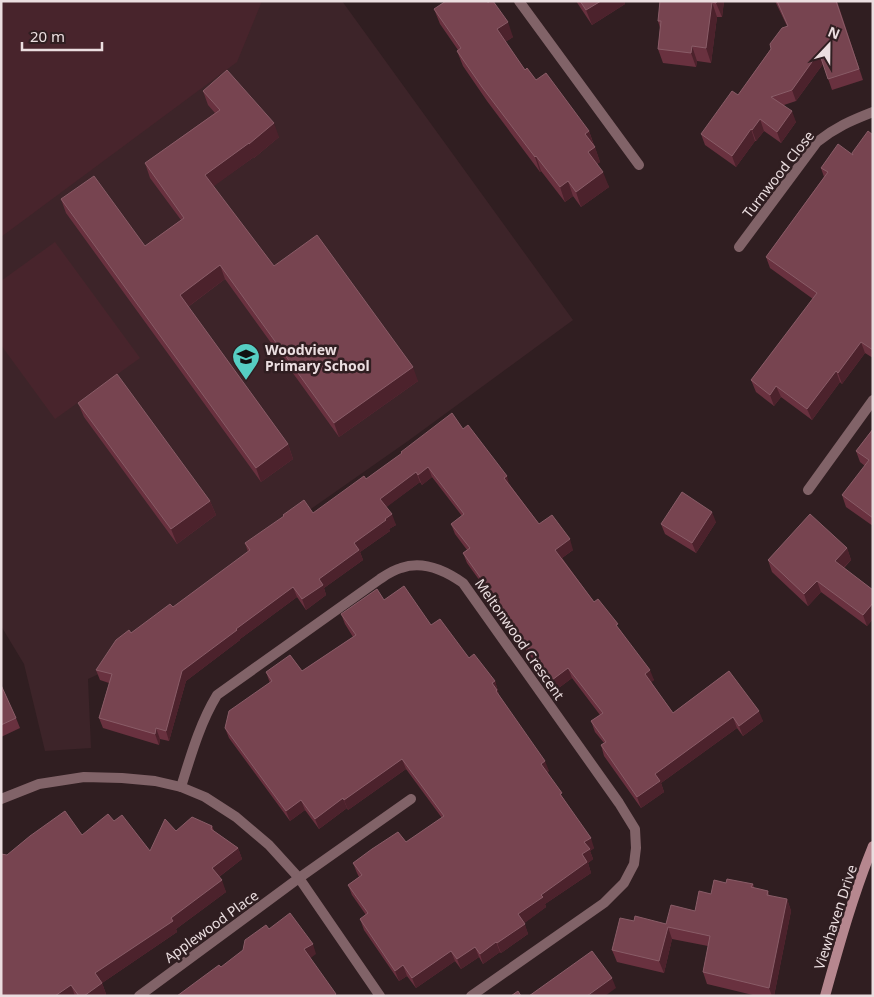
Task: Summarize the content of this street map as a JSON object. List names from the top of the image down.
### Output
{
  "streets": {
    "street": [
      "Turnwood Close",
      "Meltonwood Crescent",
      "Viewhaven Drive",
      "Applewood Place"
    ]
  },
  "places": {
    "school or university": ["Woodview Primary School"]
  },
  "scale_bar": "20 m",
  "north": "top"
}
